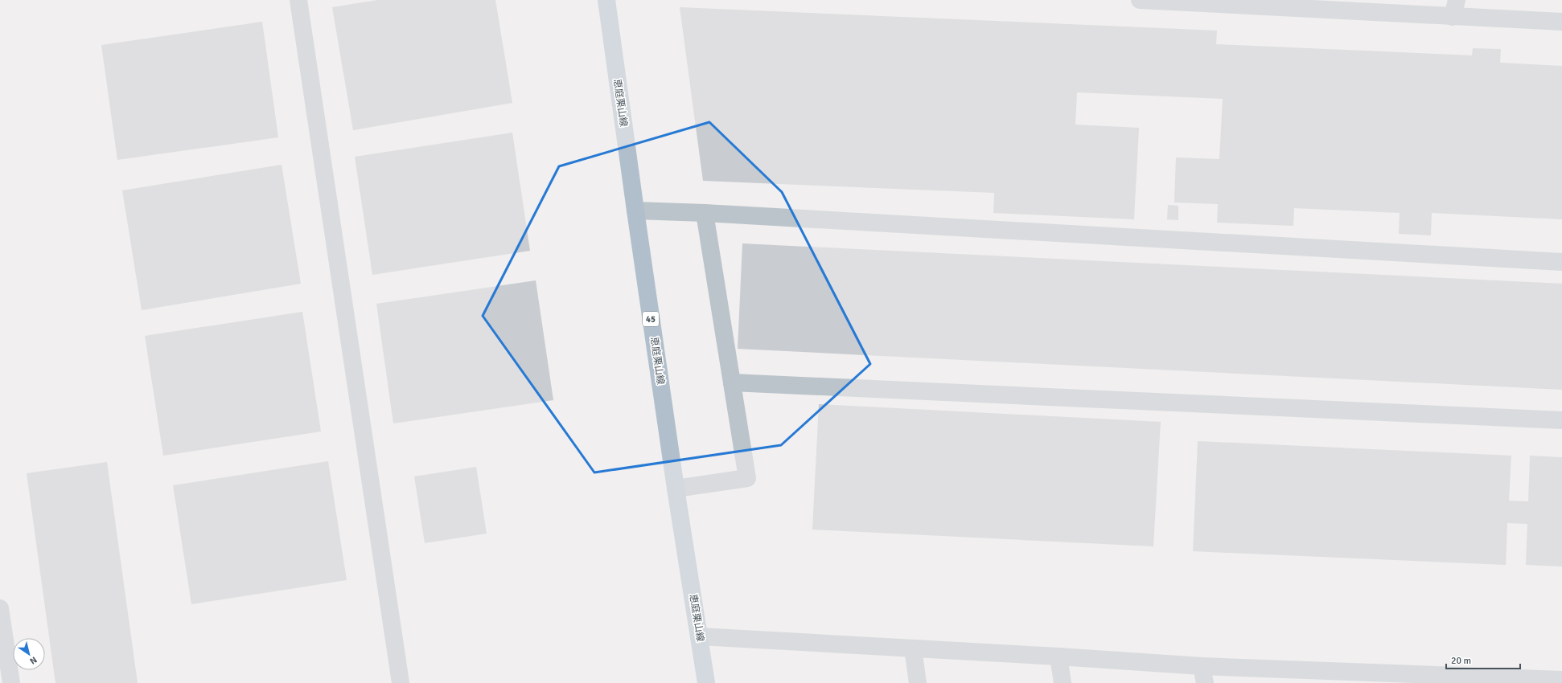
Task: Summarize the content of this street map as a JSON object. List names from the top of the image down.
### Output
{
  "streets": {
    "main road": ["恵庭栗山線", "45"]
  },
  "scale_bar": "20 m",
  "north": "bottom right"
}
